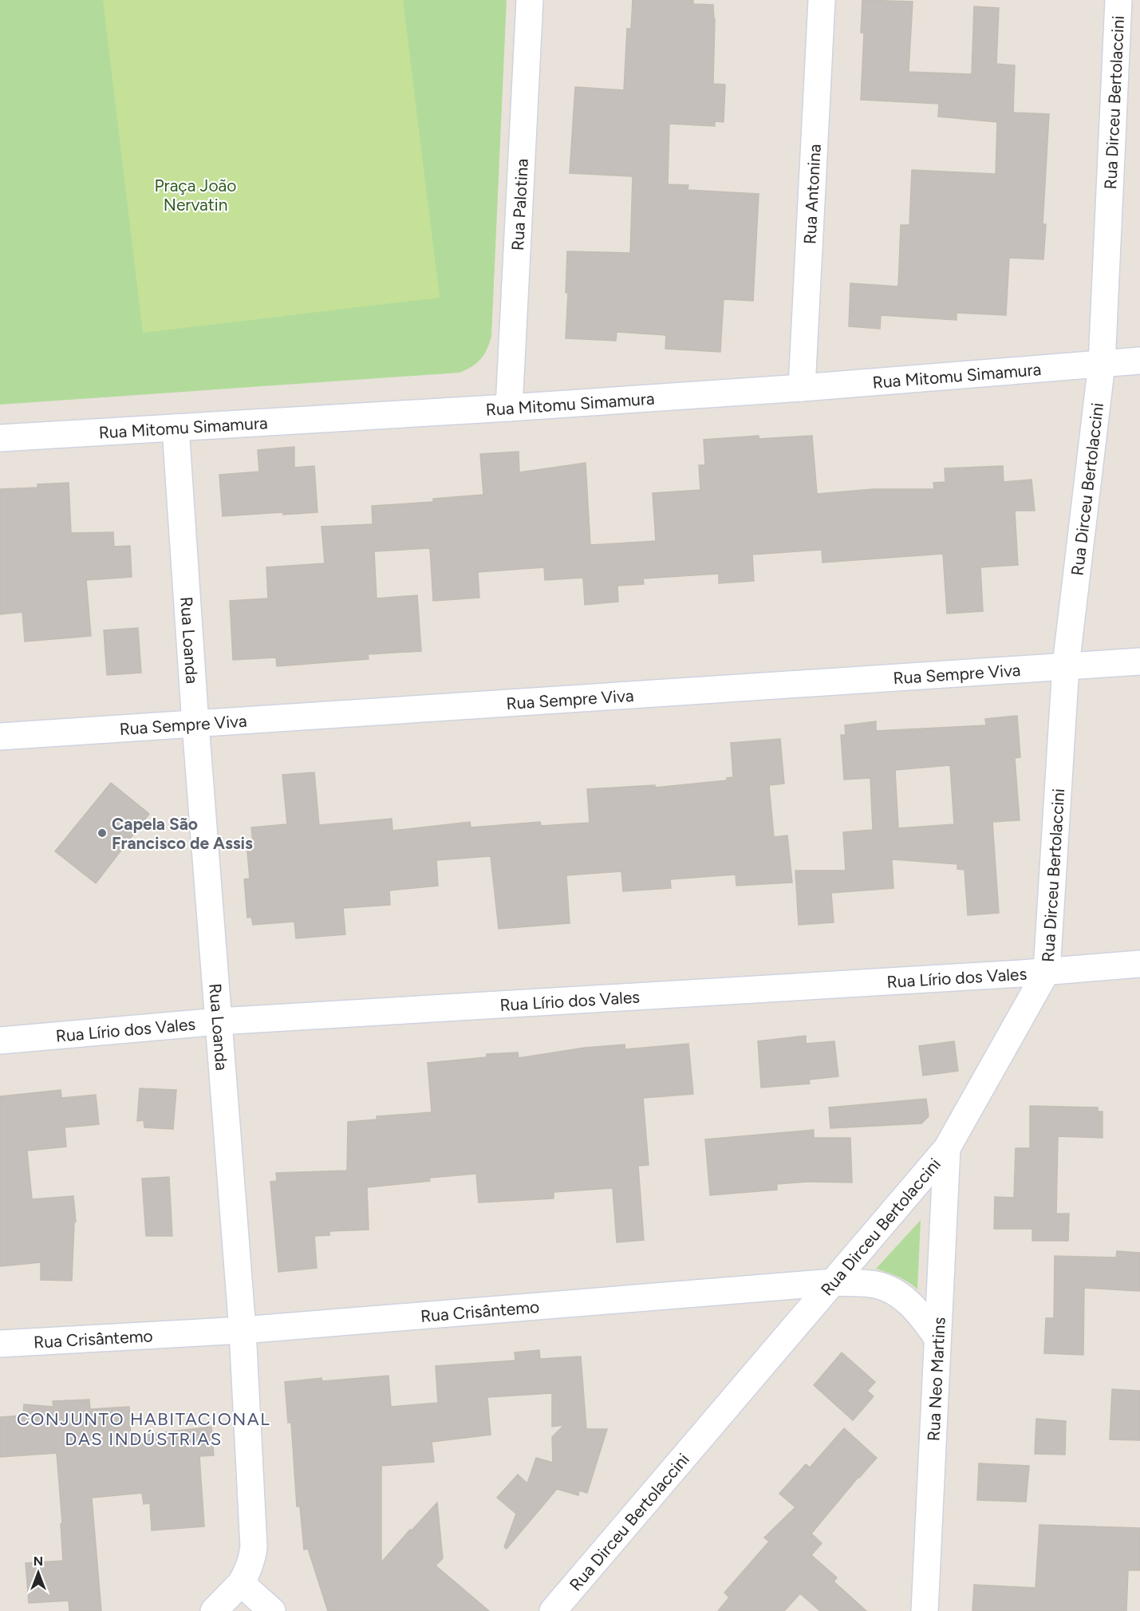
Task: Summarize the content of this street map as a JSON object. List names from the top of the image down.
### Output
{
  "streets": {
    "street": [
      "Rua Dirceu Bertolaccini",
      "Rua Antonina",
      "Rua Palotina",
      "Rua Mitomu Simamura",
      "Rua Loanda",
      "Rua Sempre Viva",
      "Rua Lírio dos Vales",
      "Rua Crisântemo",
      "Rua Neo Martins"
    ]
  },
  "crossings": [
    ["Rua Dirceu Bertolaccini", "Rua Mitomu Simamura"],
    ["Rua Dirceu Bertolaccini", "Rua Sempre Viva"],
    ["Rua Dirceu Bertolaccini", "Rua Lírio dos Vales"],
    ["Rua Dirceu Bertolaccini", "Rua Crisântemo"],
    ["Rua Dirceu Bertolaccini", "Rua Neo Martins"],
    ["Rua Antonina", "Rua Mitomu Simamura"],
    ["Rua Palotina", "Rua Mitomu Simamura"],
    ["Rua Mitomu Simamura", "Rua Loanda"],
    ["Rua Loanda", "Rua Sempre Viva"],
    ["Rua Loanda", "Rua Lírio dos Vales"],
    ["Rua Loanda", "Rua Crisântemo"],
    ["Rua Crisântemo", "Rua Neo Martins"]
  ],
  "districts": ["CONJUNTO HABITACIONAL DAS INDÚSTRIAS"],
  "parks": ["Praça João Nervatin"],
  "places": ["Capela São Francisco de Assis"],
  "north": "top"
}
